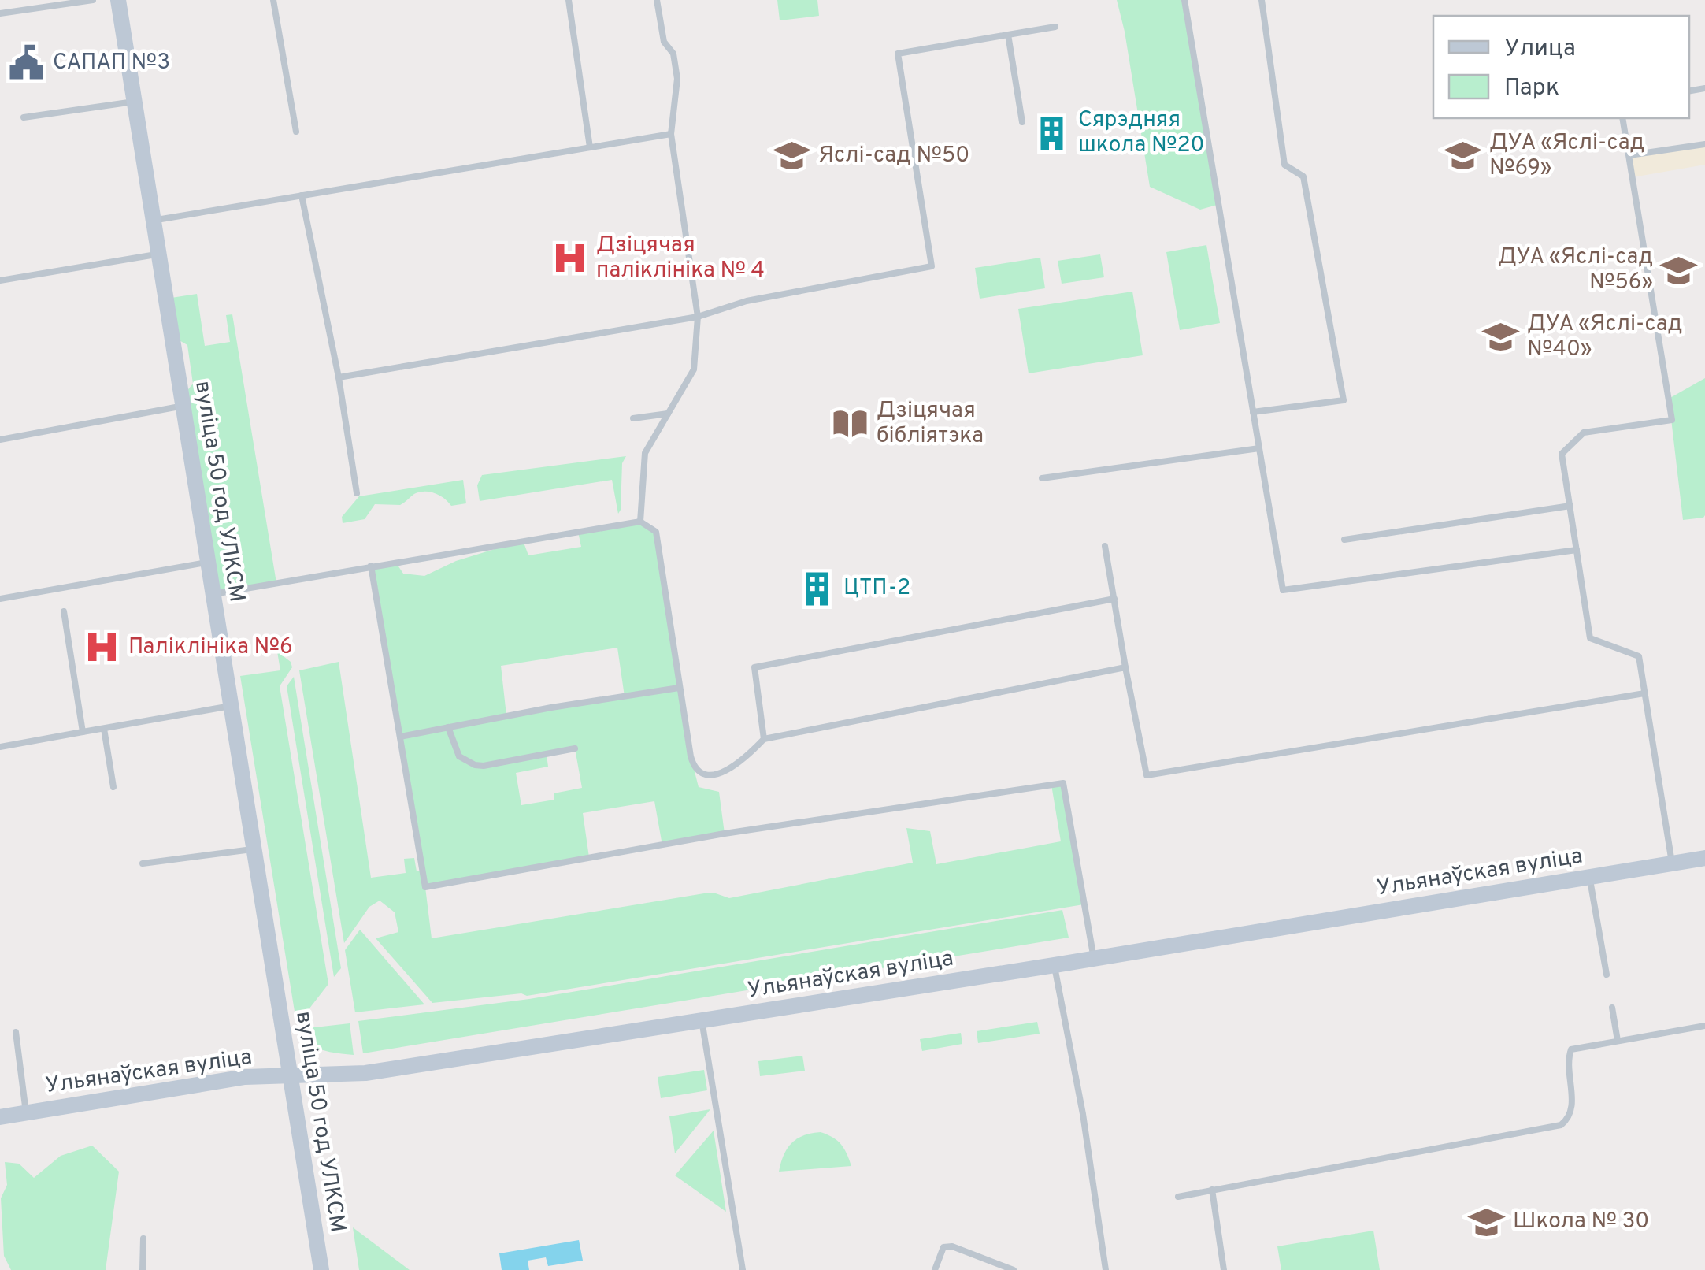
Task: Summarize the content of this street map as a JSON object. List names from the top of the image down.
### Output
{
  "streets": {
    "main road": ["вуліца 50 год УЛКСМ", "Ульянаўская вуліца"]
  },
  "crossings": [
    ["вуліца 50 год УЛКСМ", "Ульянаўская вуліца"]
  ],
  "places": {
    "public building": ["САПАП №3"],
    "building": ["Сярэдняя школа №20", "ЦТП-2"],
    "school or university": [
      "Яслі-сад №50",
      "ДУА «Яслі-сад №69»",
      "ДУА «Яслі-сад №56»",
      "ДУА «Яслі-сад №40»",
      "Школа № 30"
    ],
    "hospital": ["Дзіцячая паліклініка № 4", "Паліклініка №6"],
    "library": ["Дзіцячая бібліятэка"]
  },
  "legend": ["Улица", "Парк"]
}
